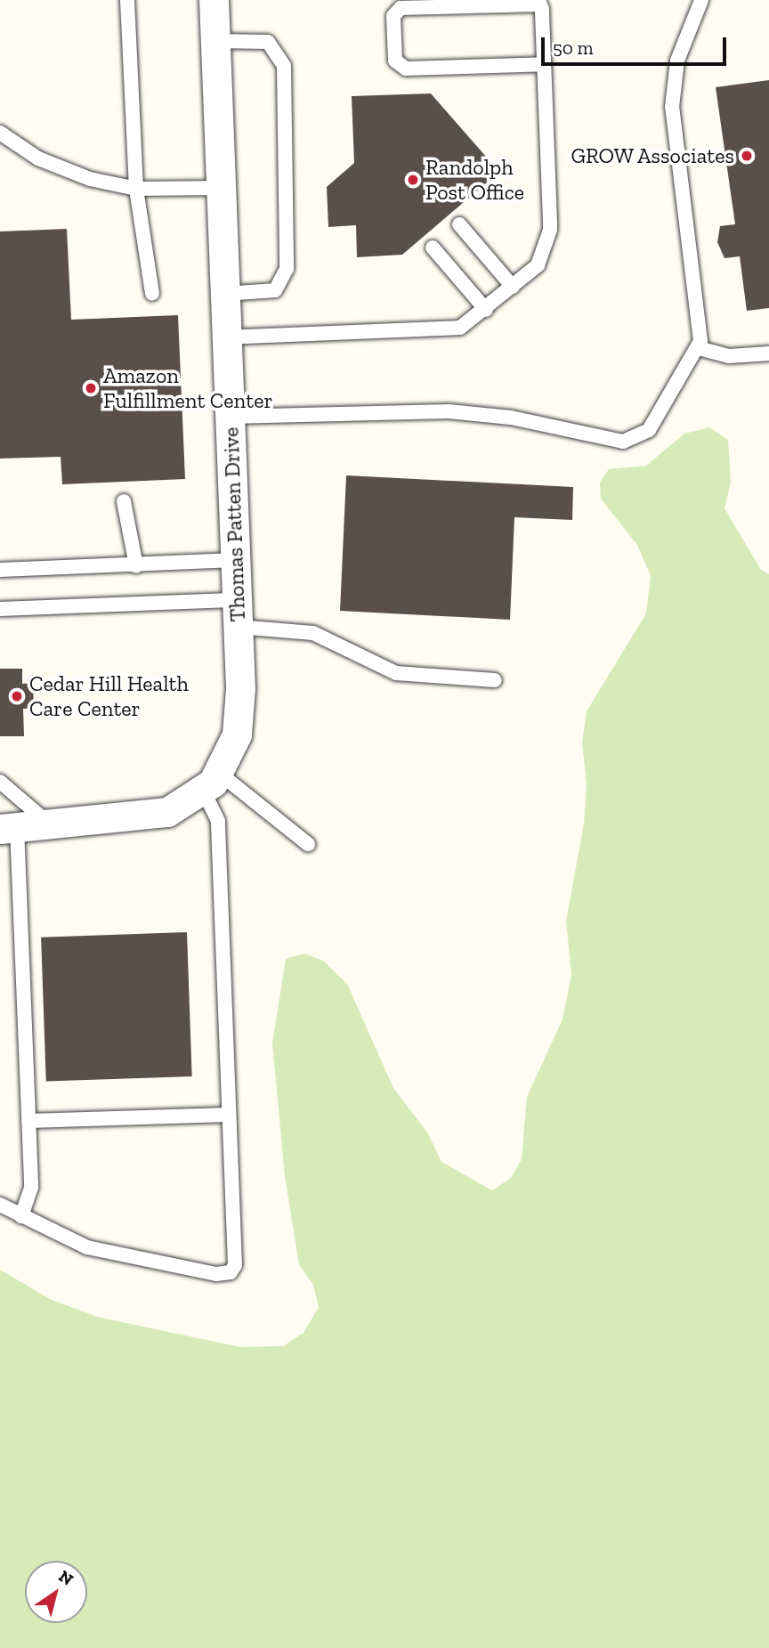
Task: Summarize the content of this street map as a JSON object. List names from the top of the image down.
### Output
{
  "streets": {
    "street": ["Thomas Patten Drive"]
  },
  "places": [
    "GROW Associates",
    "Randolph Post Office",
    "Amazon Fulfillment Center",
    "Cedar Hill Health Care Center"
  ],
  "scale_bar": "50 m",
  "north": "top right"
}
